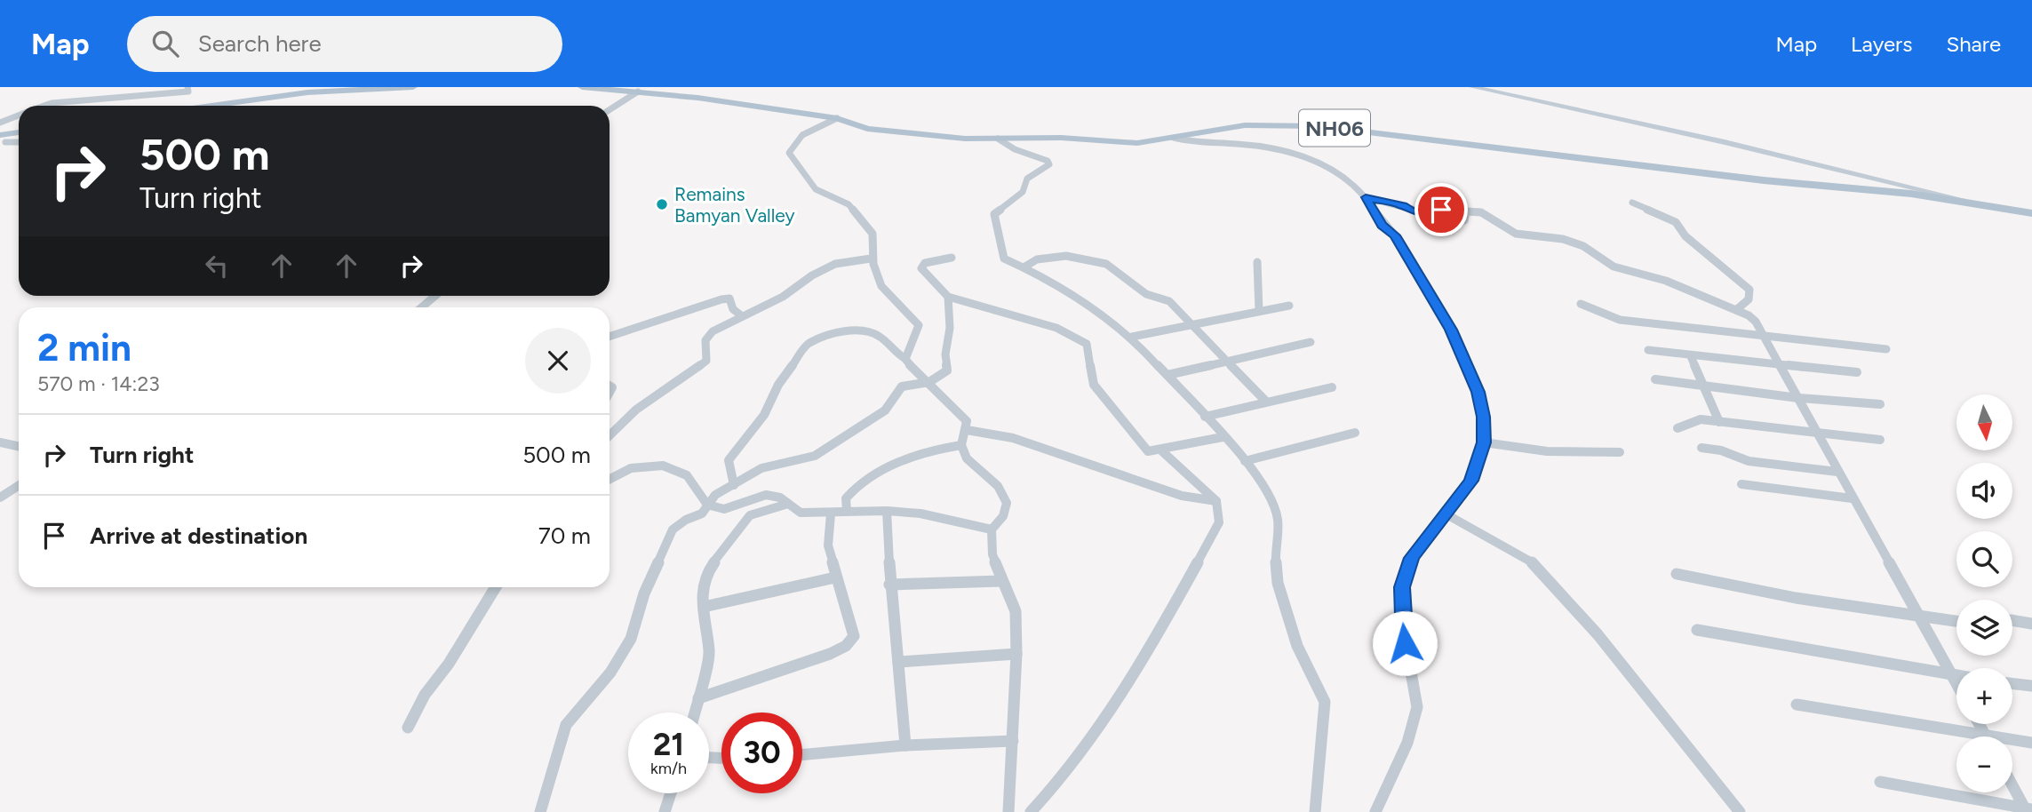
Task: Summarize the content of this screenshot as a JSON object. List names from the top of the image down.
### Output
{
  "streets": {
    "main road": ["NH06"]
  },
  "places": ["Remains Bamyan Valley"],
  "north": "bottom",
  "page": {
    "header": "Map",
    "search": "Search here",
    "nav": ["Map", "Layers", "Share"],
    "turn": ["500 m", "Turn right"],
    "heading": ["2 min", "570 m · 14:23"],
    "map_buttons": ["+", "−"],
    "list": [
      {
        "name": "Turn right",
        "value": "500 m"
      },
      {
        "name": "Arrive at destination",
        "value": "70 m"
      }
    ],
    "speed": "21 km/h",
    "limit": "30"
  }
}
